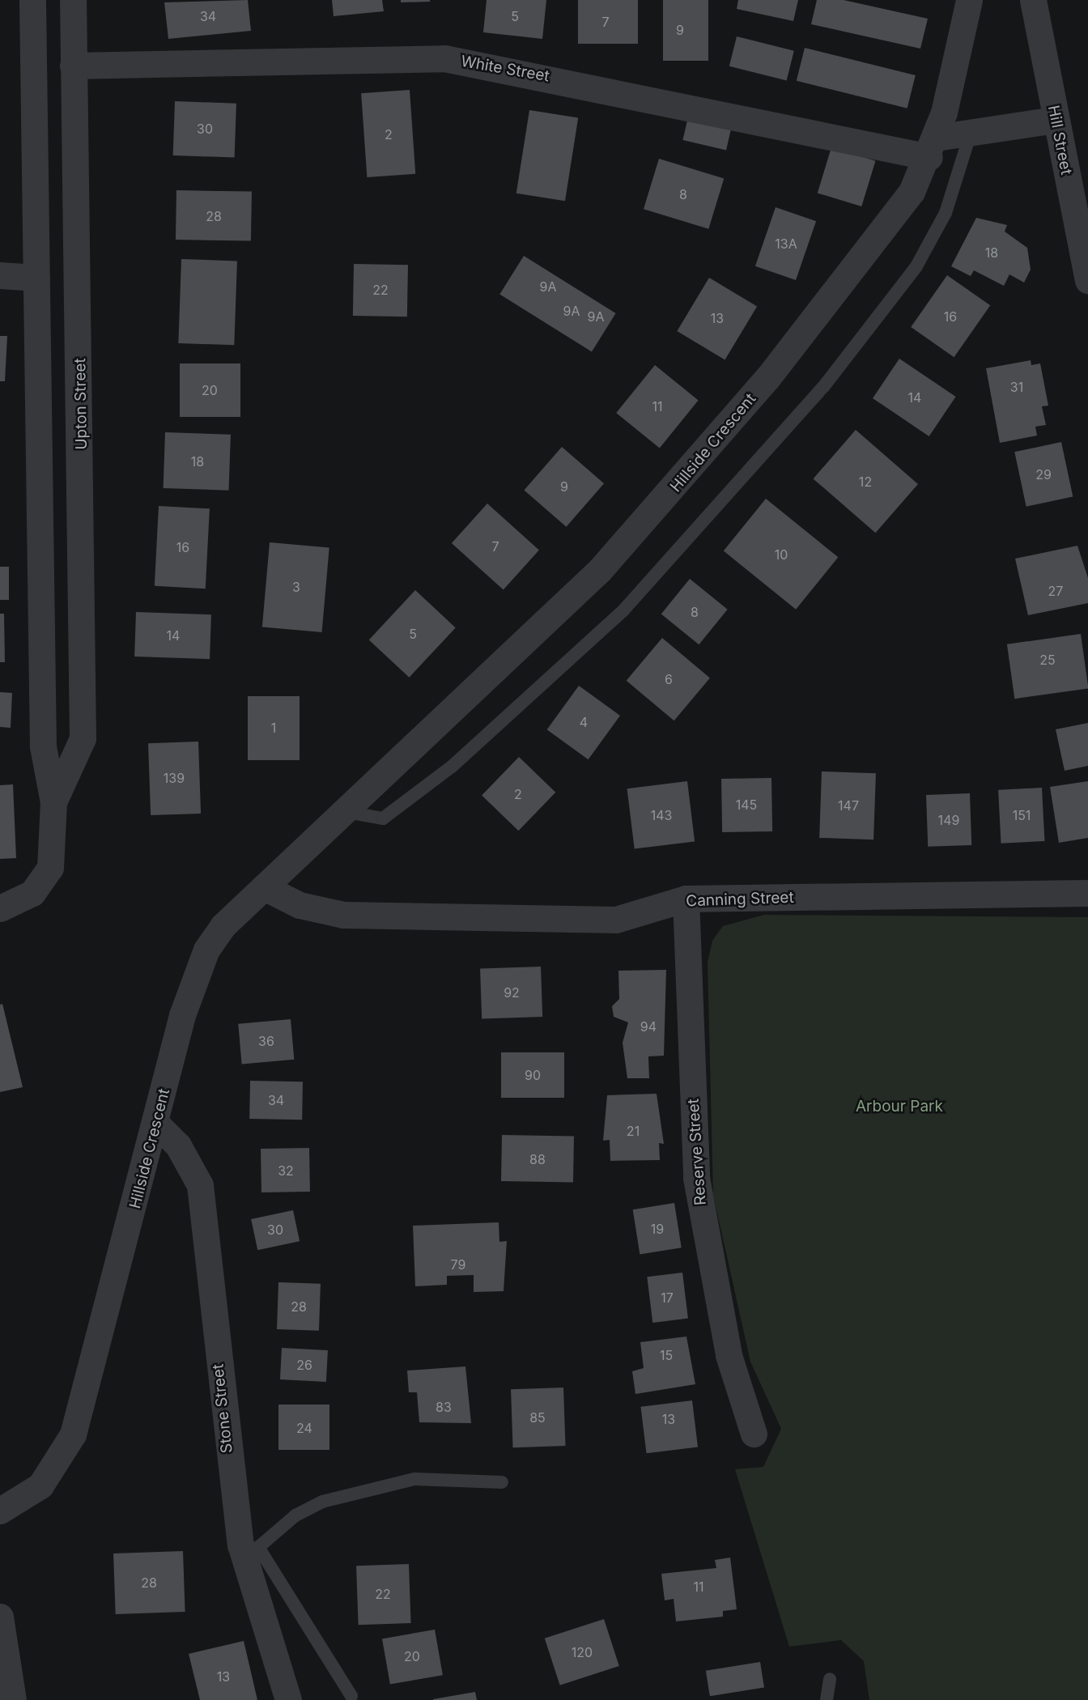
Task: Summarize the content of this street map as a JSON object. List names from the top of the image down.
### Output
{
  "streets": {
    "street": [
      "White Street",
      "Hill Street",
      "Upton Street",
      "Hillside Crescent",
      "Canning Street",
      "Reserve Street",
      "Stone Street"
    ]
  },
  "crossings": [
    ["White Street", "Hill Street"],
    ["White Street", "Upton Street"],
    ["White Street", "Hillside Crescent"],
    ["Hillside Crescent", "Canning Street"],
    ["Hillside Crescent", "Stone Street"],
    ["Canning Street", "Reserve Street"]
  ],
  "parks": ["Arbour Park"],
  "house_numbers": [
    "34",
    "5",
    "7",
    "9",
    "30",
    "2",
    "8",
    "28",
    "13A",
    "18",
    "9A",
    "22",
    "9A",
    "9A",
    "16",
    "13",
    "31",
    "20",
    "14",
    "11",
    "18",
    "29",
    "12",
    "9",
    "7",
    "16",
    "10",
    "3",
    "27",
    "8",
    "5",
    "14",
    "25",
    "6",
    "4",
    "1",
    "139",
    "2",
    "145",
    "147",
    "143",
    "151",
    "149",
    "92",
    "94",
    "36",
    "90",
    "34",
    "21",
    "88",
    "32",
    "19",
    "30",
    "79",
    "17",
    "28",
    "15",
    "26",
    "83",
    "85",
    "13",
    "24",
    "28",
    "11",
    "22",
    "120",
    "20",
    "13"
  ]
}
